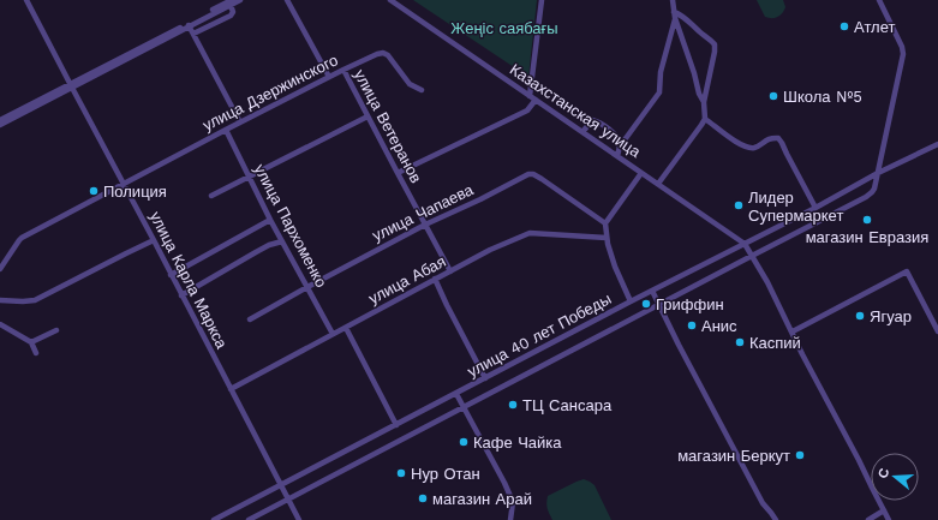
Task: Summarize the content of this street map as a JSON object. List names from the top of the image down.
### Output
{
  "streets": {
    "street": [
      "улица Дзержинского",
      "Казахстанская улица",
      "улица Ветеранов",
      "улица Чапаева",
      "улица Пархоменко",
      "улица Карла Маркса",
      "улица Абая",
      "улица 40 лет Победы"
    ]
  },
  "crossings": [
    ["улица Дзержинского", "улица Ветеранов"],
    ["улица Дзержинского", "улица Пархоменко"],
    ["улица Дзержинского", "улица Карла Маркса"],
    ["Казахстанская улица", "улица 40 лет Победы"],
    ["улица Ветеранов", "улица Чапаева"],
    ["улица Ветеранов", "улица Абая"],
    ["улица Чапаева", "улица Пархоменко"],
    ["улица Пархоменко", "улица Абая"],
    ["улица Карла Маркса", "улица Абая"],
    ["улица Карла Маркса", "улица 40 лет Победы"]
  ],
  "parks": ["Жеңіс саябағы"],
  "places": [
    "Атлет",
    "Школа №5",
    "Полиция",
    "Лидер Супермаркет",
    "магазин Евразия",
    "Гриффин",
    "Ягуар",
    "Анис",
    "Каспий",
    "ТЦ Сансара",
    "Кафе Чайка",
    "магазин Беркут",
    "Нур Отан",
    "магазин Арай"
  ],
  "north": "left"
}
